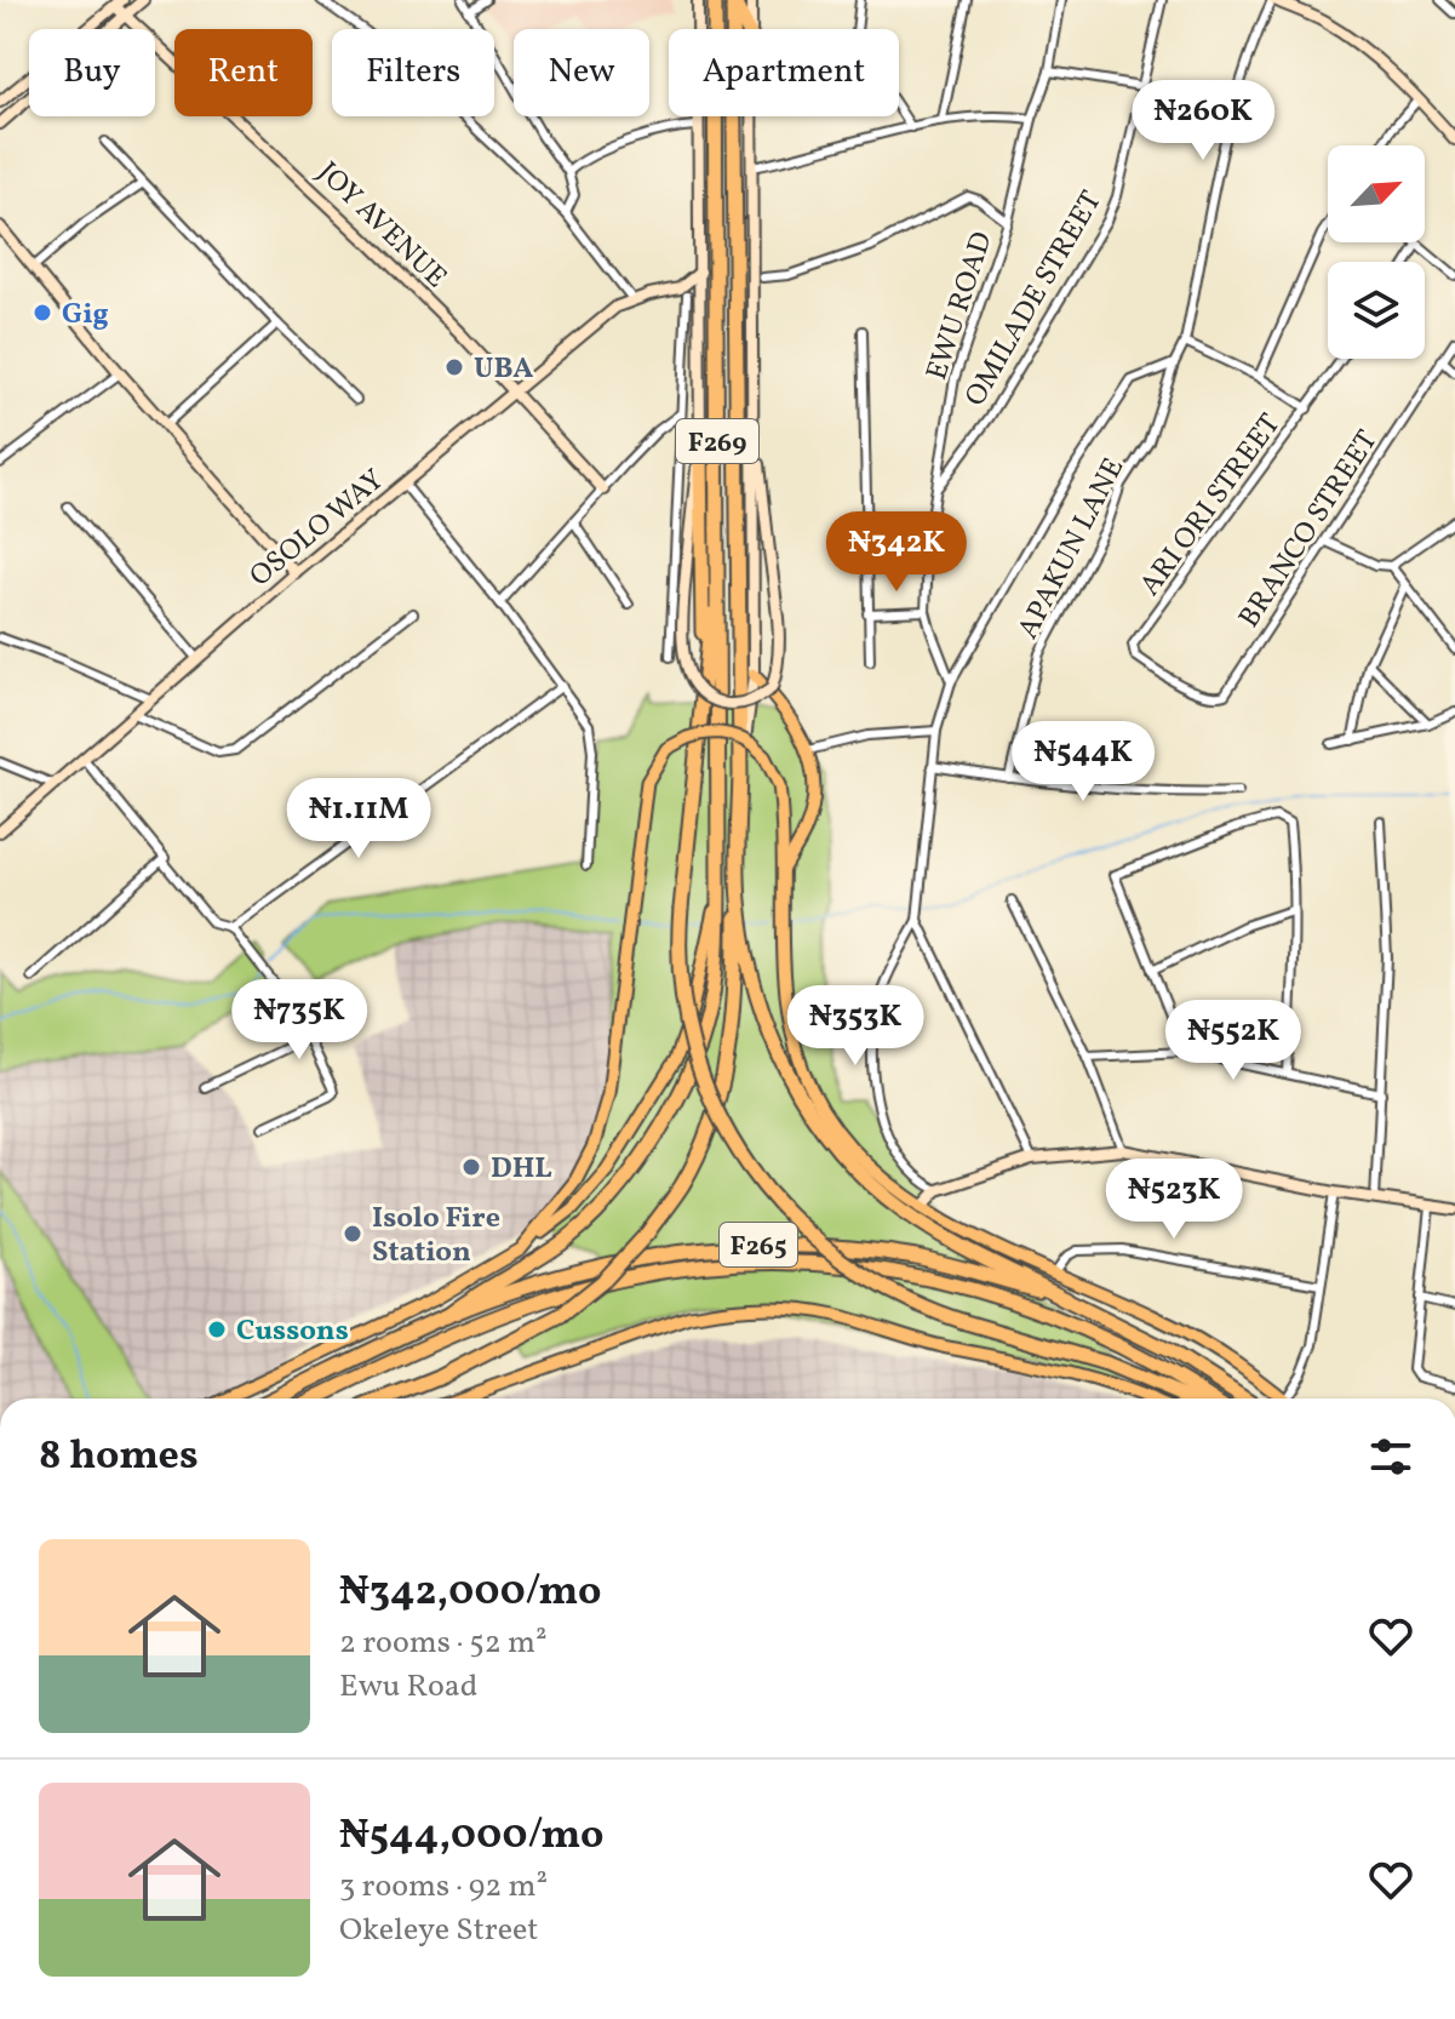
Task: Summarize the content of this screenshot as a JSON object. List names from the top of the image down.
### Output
{
  "streets": {
    "highway": ["F269", "F265"],
    "main road": ["JOY AVENUE", "OSOLO WAY"],
    "street": [
      "OMILADE STREET",
      "EWU ROAD",
      "ARI ORI STREET",
      "BRANCO STREET",
      "APAKUN LANE"
    ]
  },
  "crossings": [
    ["JOY AVENUE", "OSOLO WAY"],
    ["OMILADE STREET", "EWU ROAD"],
    ["ARI ORI STREET", "BRANCO STREET"]
  ],
  "places": [
    "Gig",
    "UBA",
    "DHL",
    "Isolo Fire Station",
    "Cussons"
  ],
  "north": "top right",
  "page": {
    "chip": [
      "Buy",
      "Rent",
      "Filters",
      "New",
      "Apartment"
    ],
    "price": [
      "₦260K",
      "₦342K",
      "₦544K",
      "₦1.11M",
      "₦735K",
      "₦353K",
      "₦552K",
      "₦523K"
    ],
    "heading": "8 homes",
    "list": [
      {
        "name": "₦342,000/mo",
        "note": "2 rooms · 52 m² · Ewu Road"
      },
      {
        "name": "₦544,000/mo",
        "note": "3 rooms · 92 m² · Okeleye Street"
      }
    ]
  }
}
